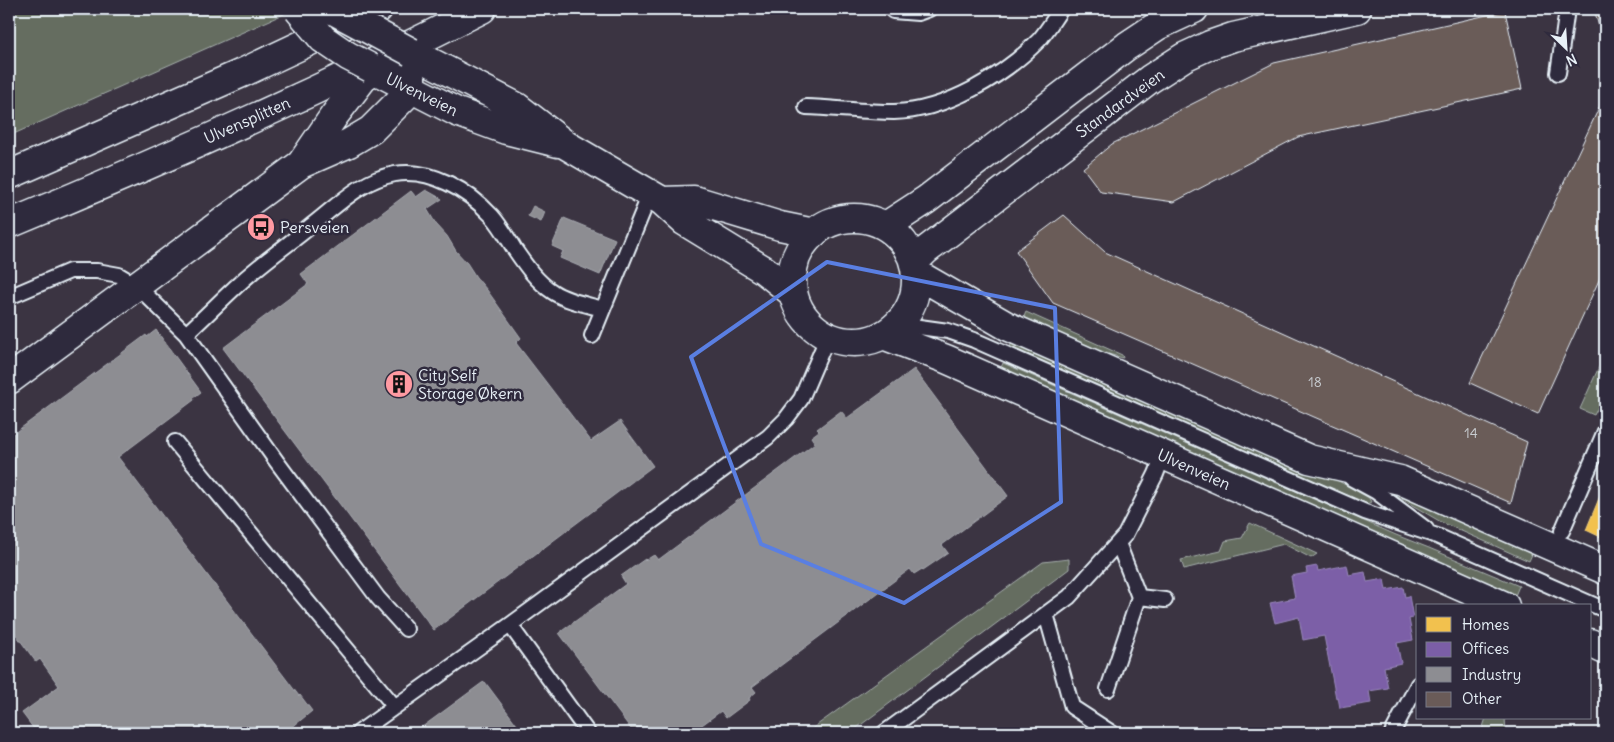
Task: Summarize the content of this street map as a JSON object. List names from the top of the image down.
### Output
{
  "streets": {
    "main road": ["Ulvenveien", "Standardveien", "Ulvensplitten"]
  },
  "crossings": [
    ["Ulvenveien", "Standardveien"]
  ],
  "places": {
    "bus stop": ["Persveien"],
    "building": ["City Self Storage Økern"]
  },
  "house_numbers": ["18", "14"],
  "legend": [
    "Homes",
    "Offices",
    "Industry",
    "Other"
  ],
  "north": "bottom right"
}
